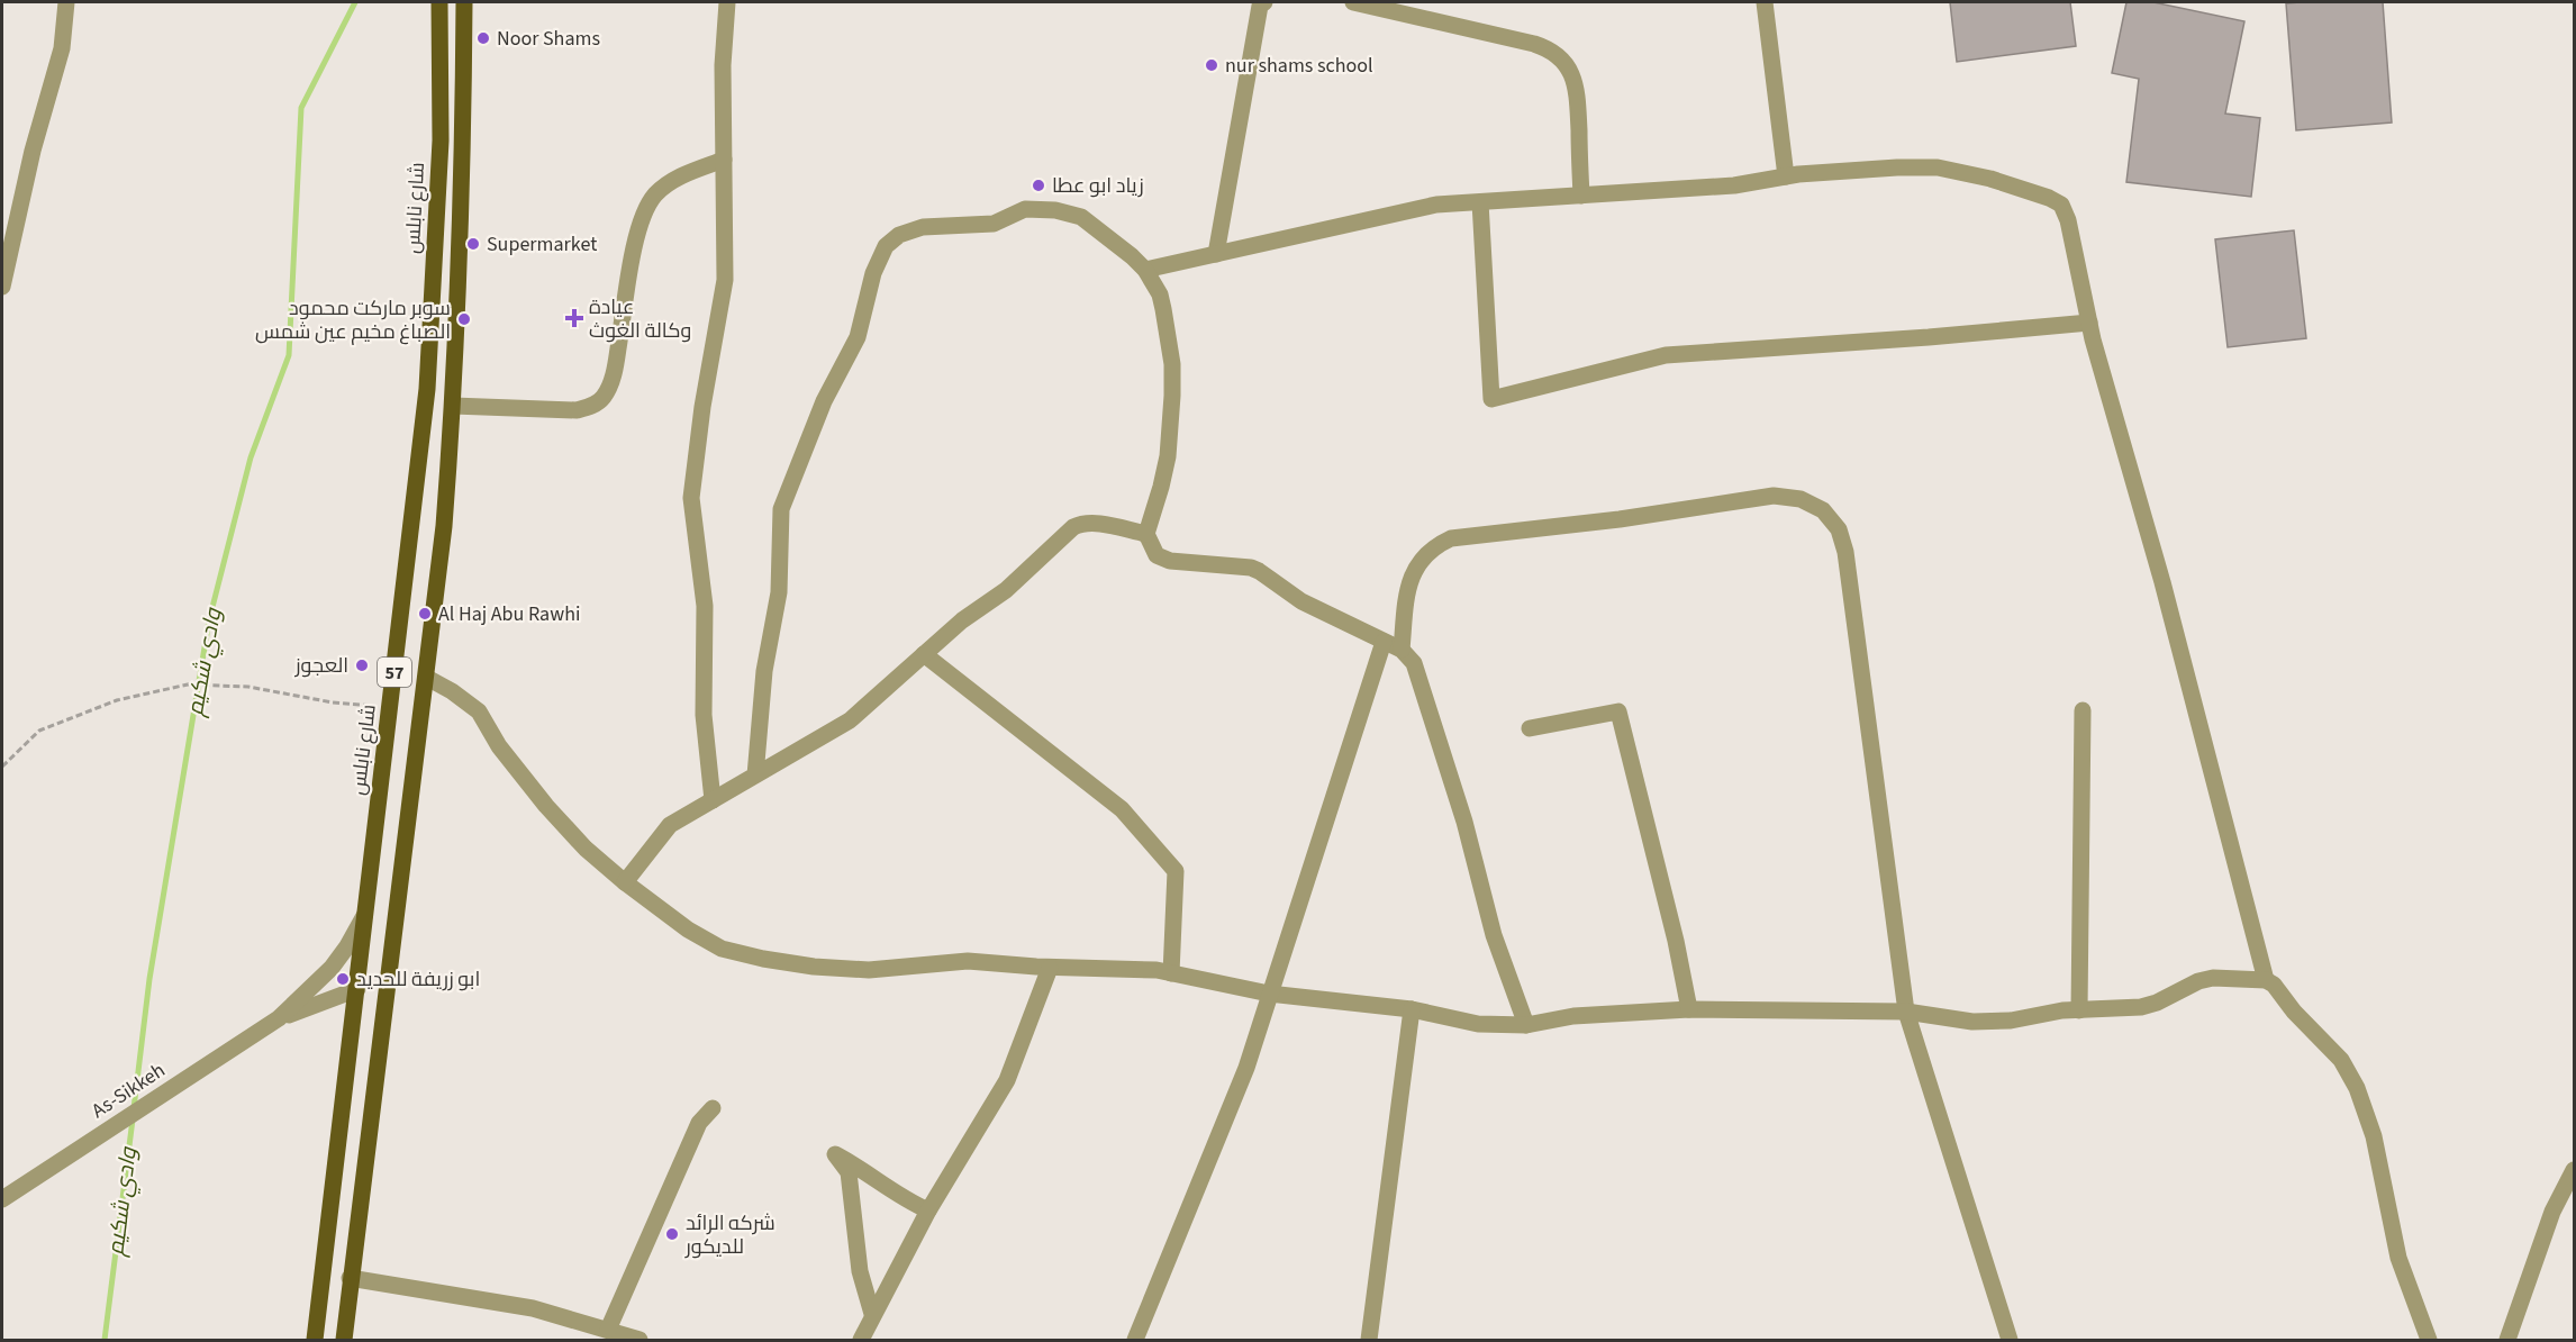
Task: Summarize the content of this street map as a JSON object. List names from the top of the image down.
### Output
{
  "streets": {
    "main road": ["شارع نابلس", "57"],
    "street": ["As-Sikkeh"]
  },
  "water": ["وادي شكيم"],
  "places": {
    "other": [
      "Noor Shams",
      "nur shams school",
      "زياد ابو عطا",
      "Supermarket",
      "سوبر ماركت محمود الصباغ مخيم عين شمس",
      "Al Haj Abu Rawhi",
      "العجوز",
      "ابو زريفة للحديد",
      "شركه الرائد للديكور"
    ],
    "health": ["عيادة وكالة الغوث"]
  }
}
